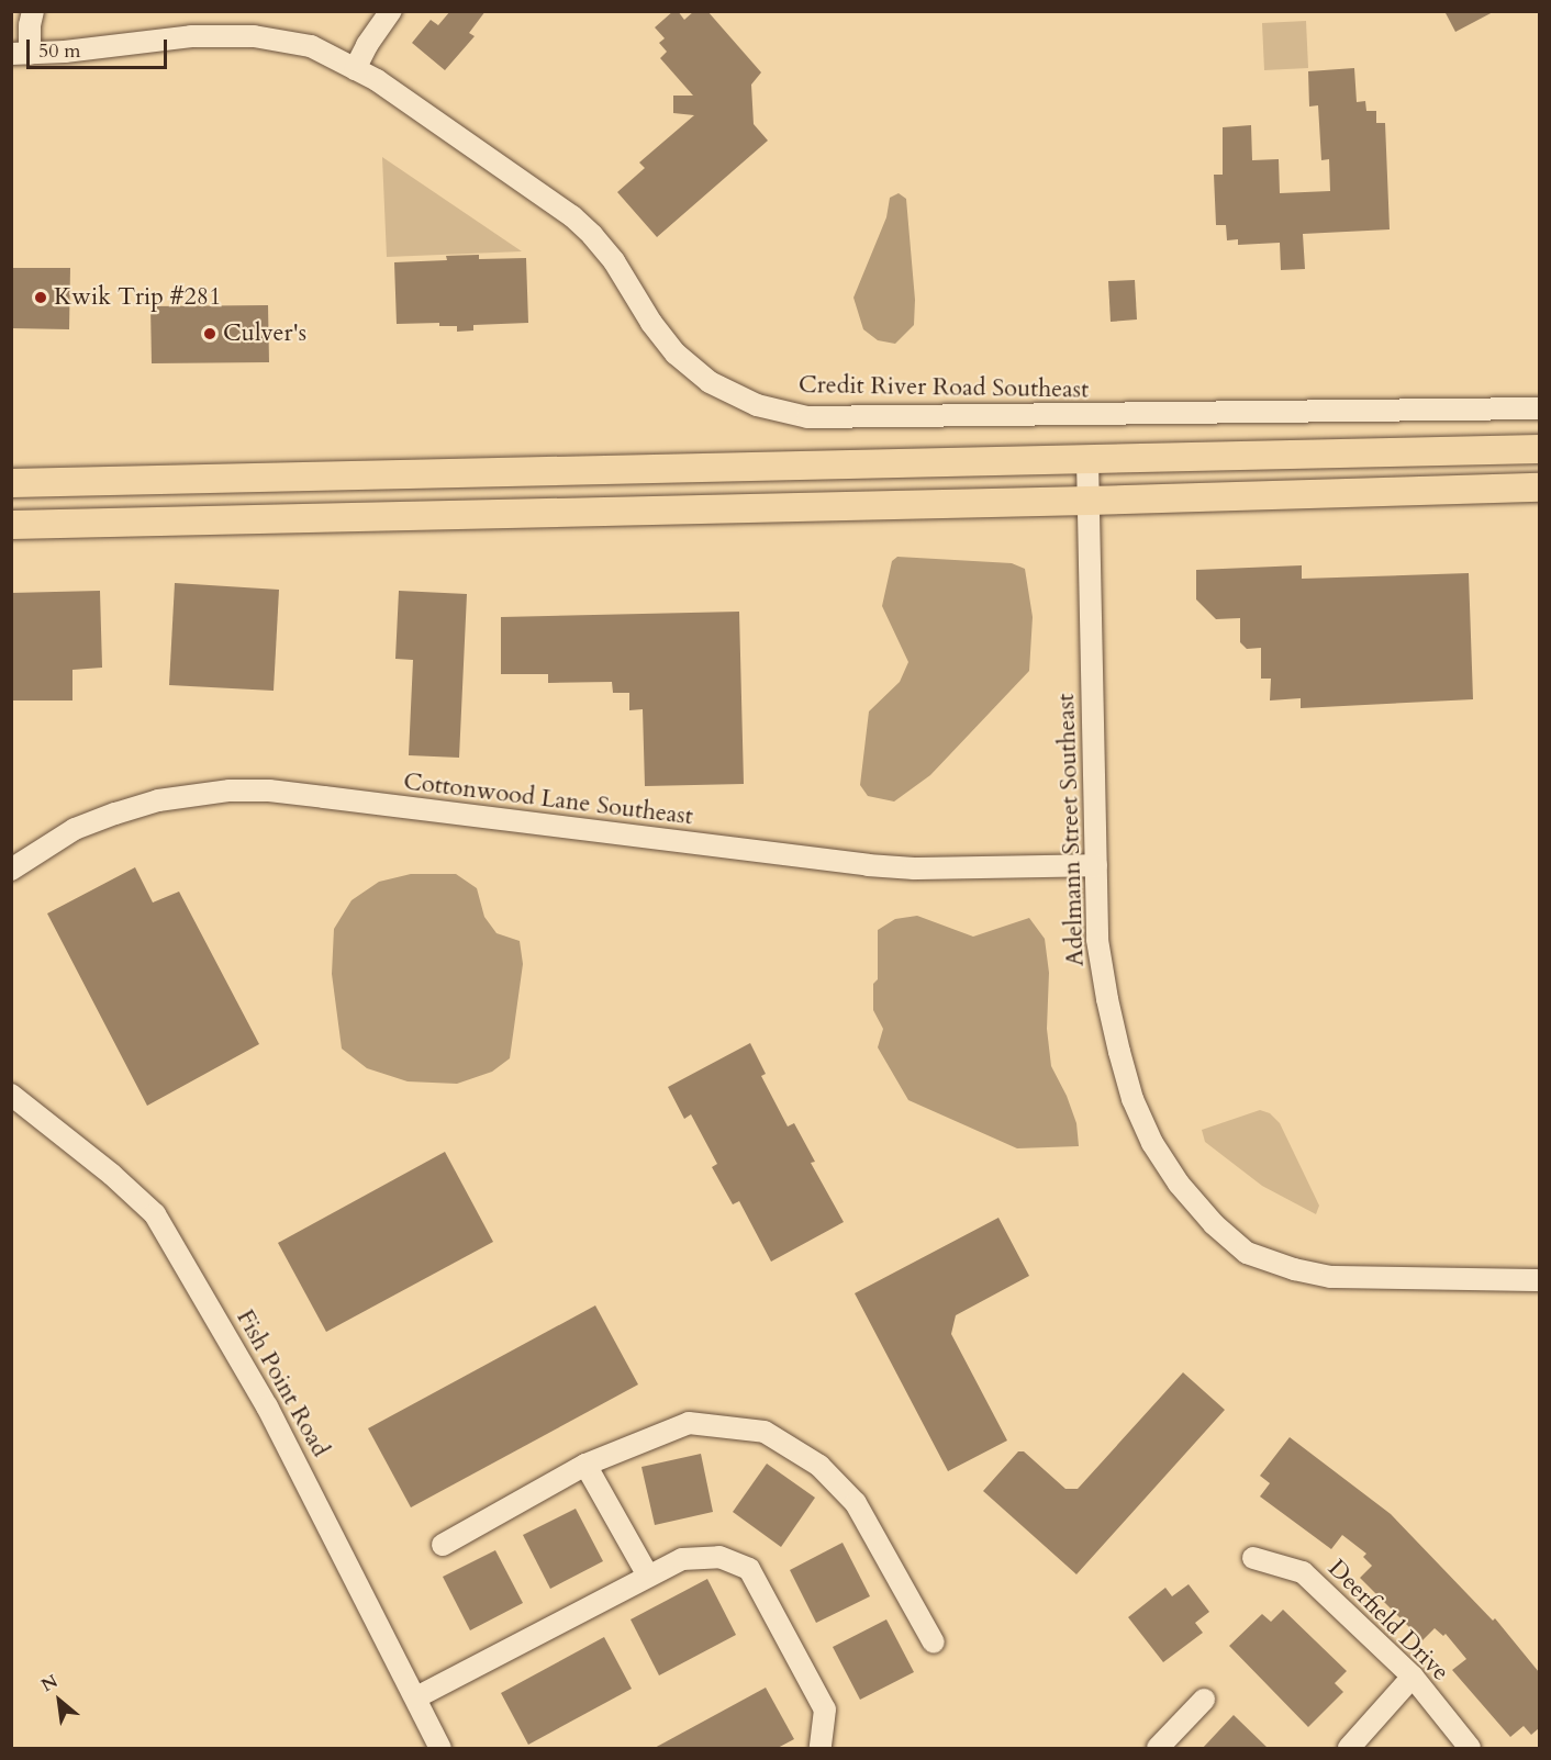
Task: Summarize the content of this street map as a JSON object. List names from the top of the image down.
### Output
{
  "streets": {
    "street": [
      "Credit River Road Southeast",
      "Cottonwood Lane Southeast",
      "Adelmann Street Southeast",
      "Fish Point Road",
      "Deerfield Drive"
    ]
  },
  "crossings": [
    ["Cottonwood Lane Southeast", "Adelmann Street Southeast"]
  ],
  "places": ["Kwik Trip #281", "Culver's"],
  "scale_bar": "50 m",
  "north": "top left"
}
